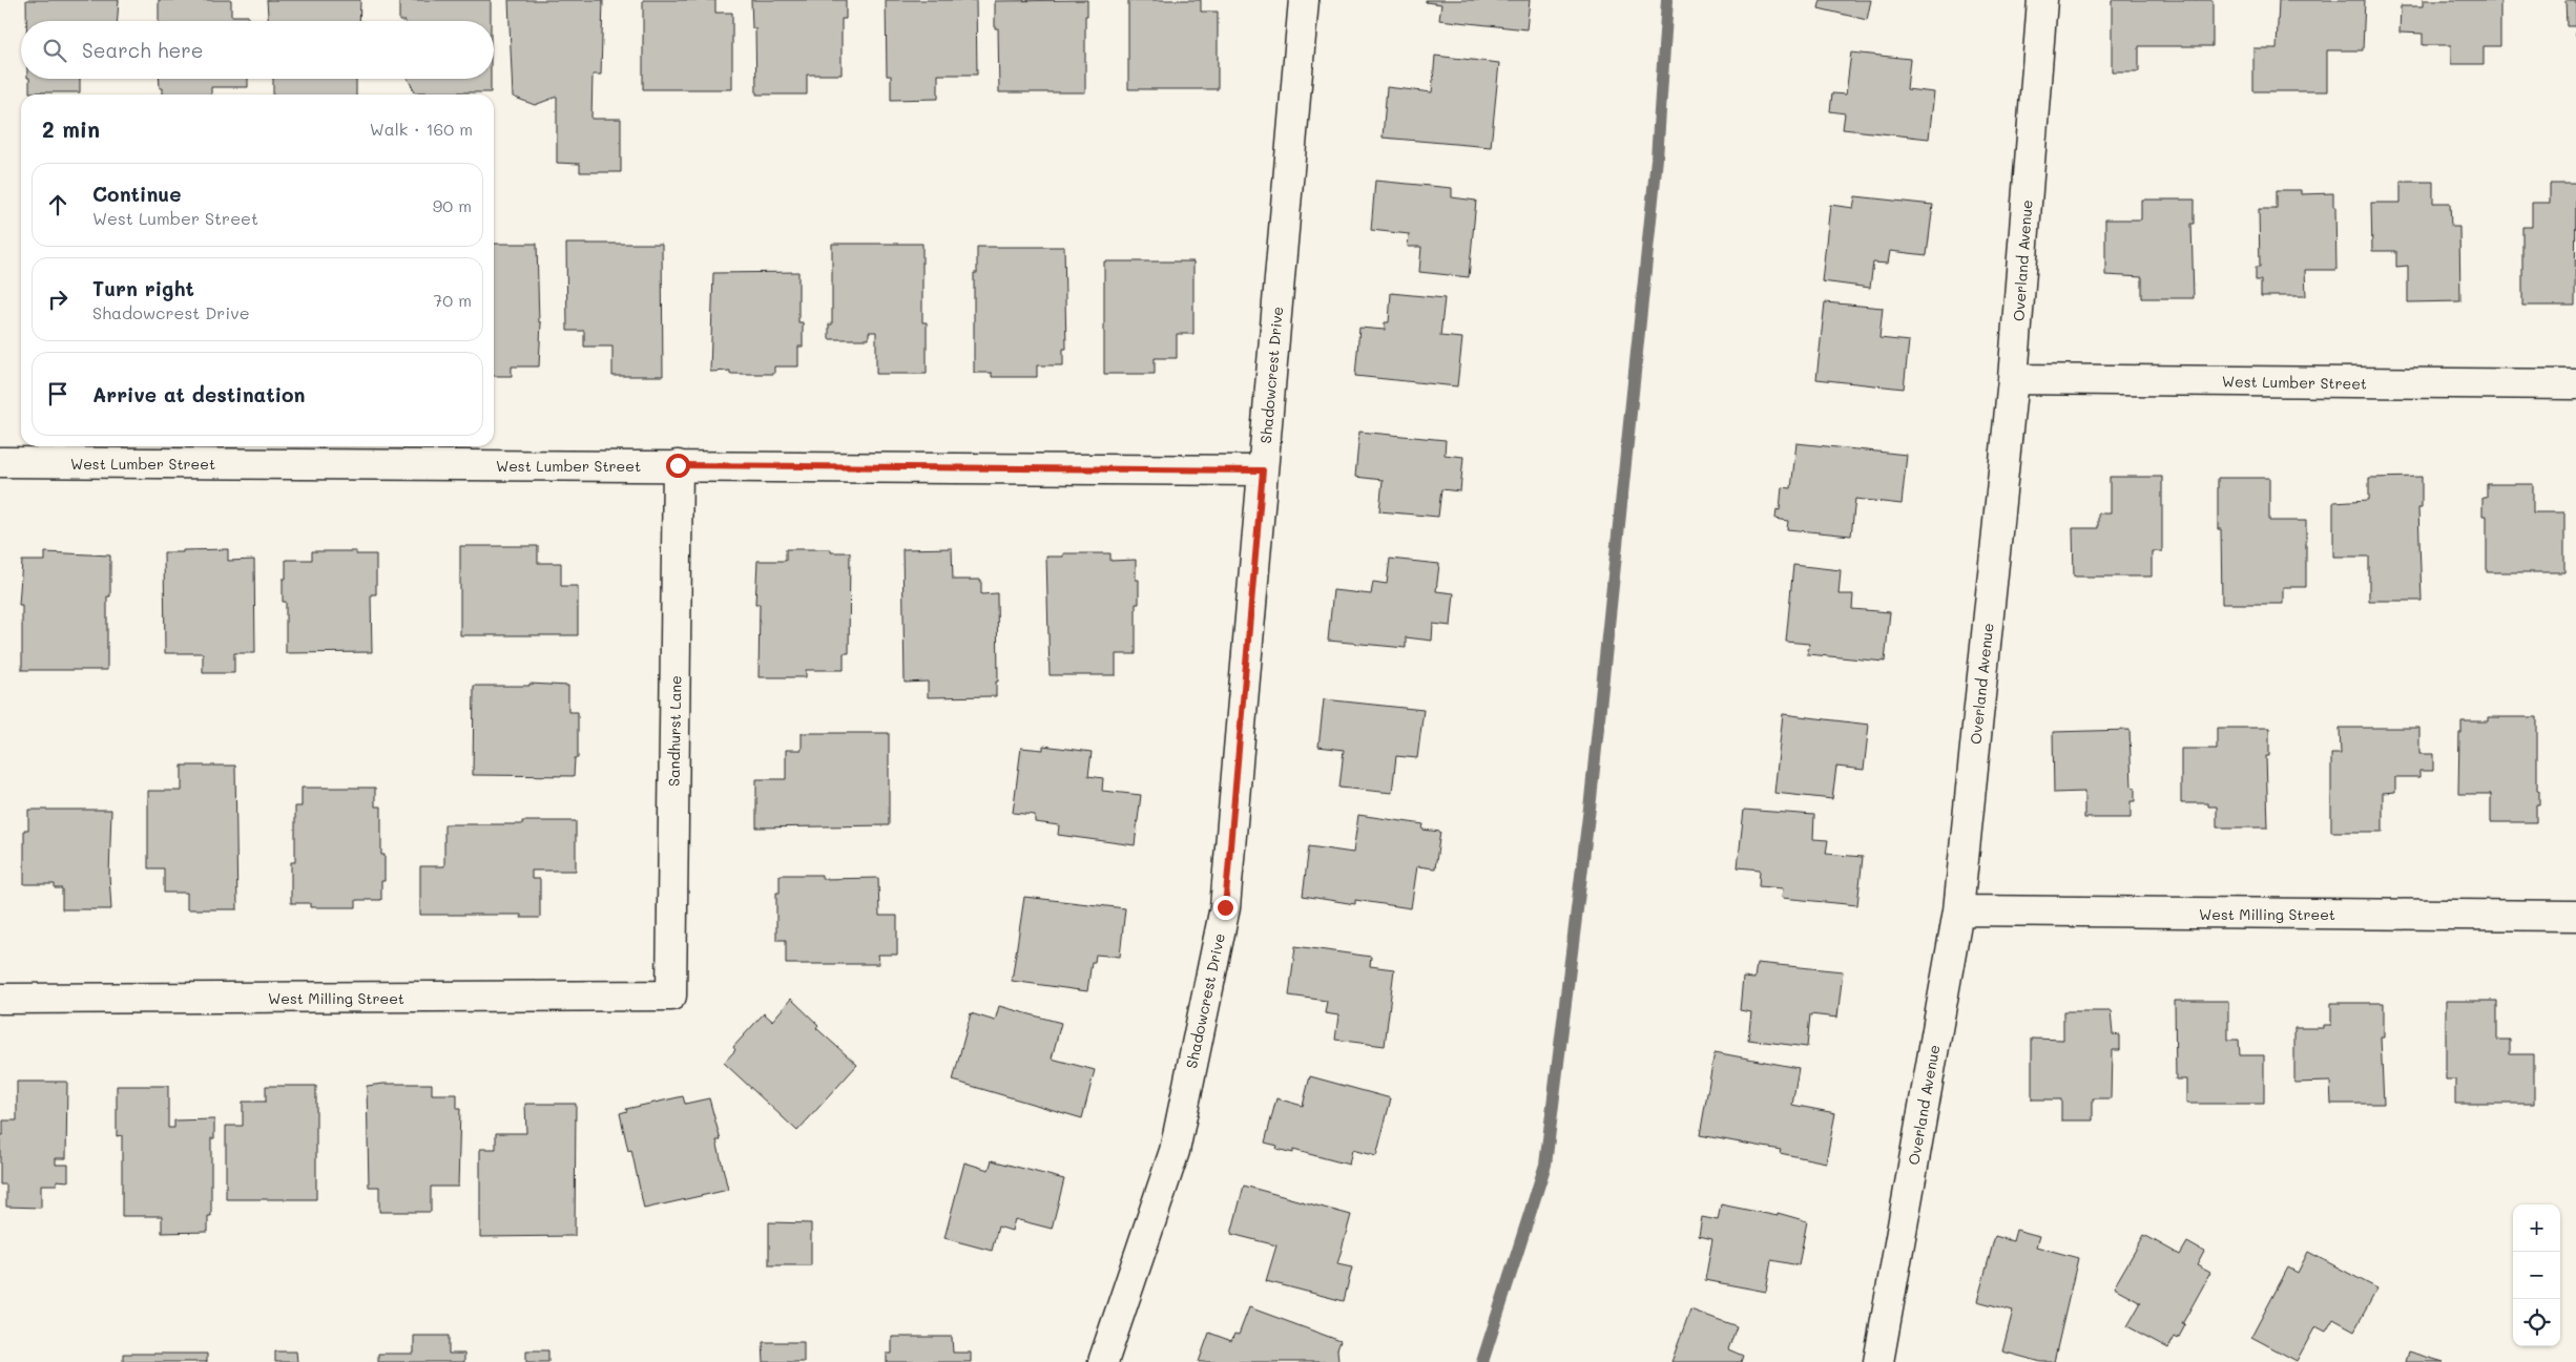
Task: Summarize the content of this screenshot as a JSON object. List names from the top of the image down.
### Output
{
  "streets": {
    "street": [
      "Overland Avenue",
      "Shadowcrest Drive",
      "West Lumber Street",
      "Sandhurst Lane",
      "West Milling Street"
    ]
  },
  "crossings": [
    ["Overland Avenue", "West Lumber Street"],
    ["Overland Avenue", "West Milling Street"],
    ["Shadowcrest Drive", "West Lumber Street"],
    ["West Lumber Street", "Sandhurst Lane"],
    ["Sandhurst Lane", "West Milling Street"]
  ],
  "page": {
    "search": "Search here",
    "heading": ["2 min", "Walk · 160 m"],
    "list": [
      ["Continue", "West Lumber Street", "90 m"],
      ["Turn right", "Shadowcrest Drive", "70 m"],
      "Arrive at destination"
    ],
    "map_buttons": ["+", "−"]
  }
}
